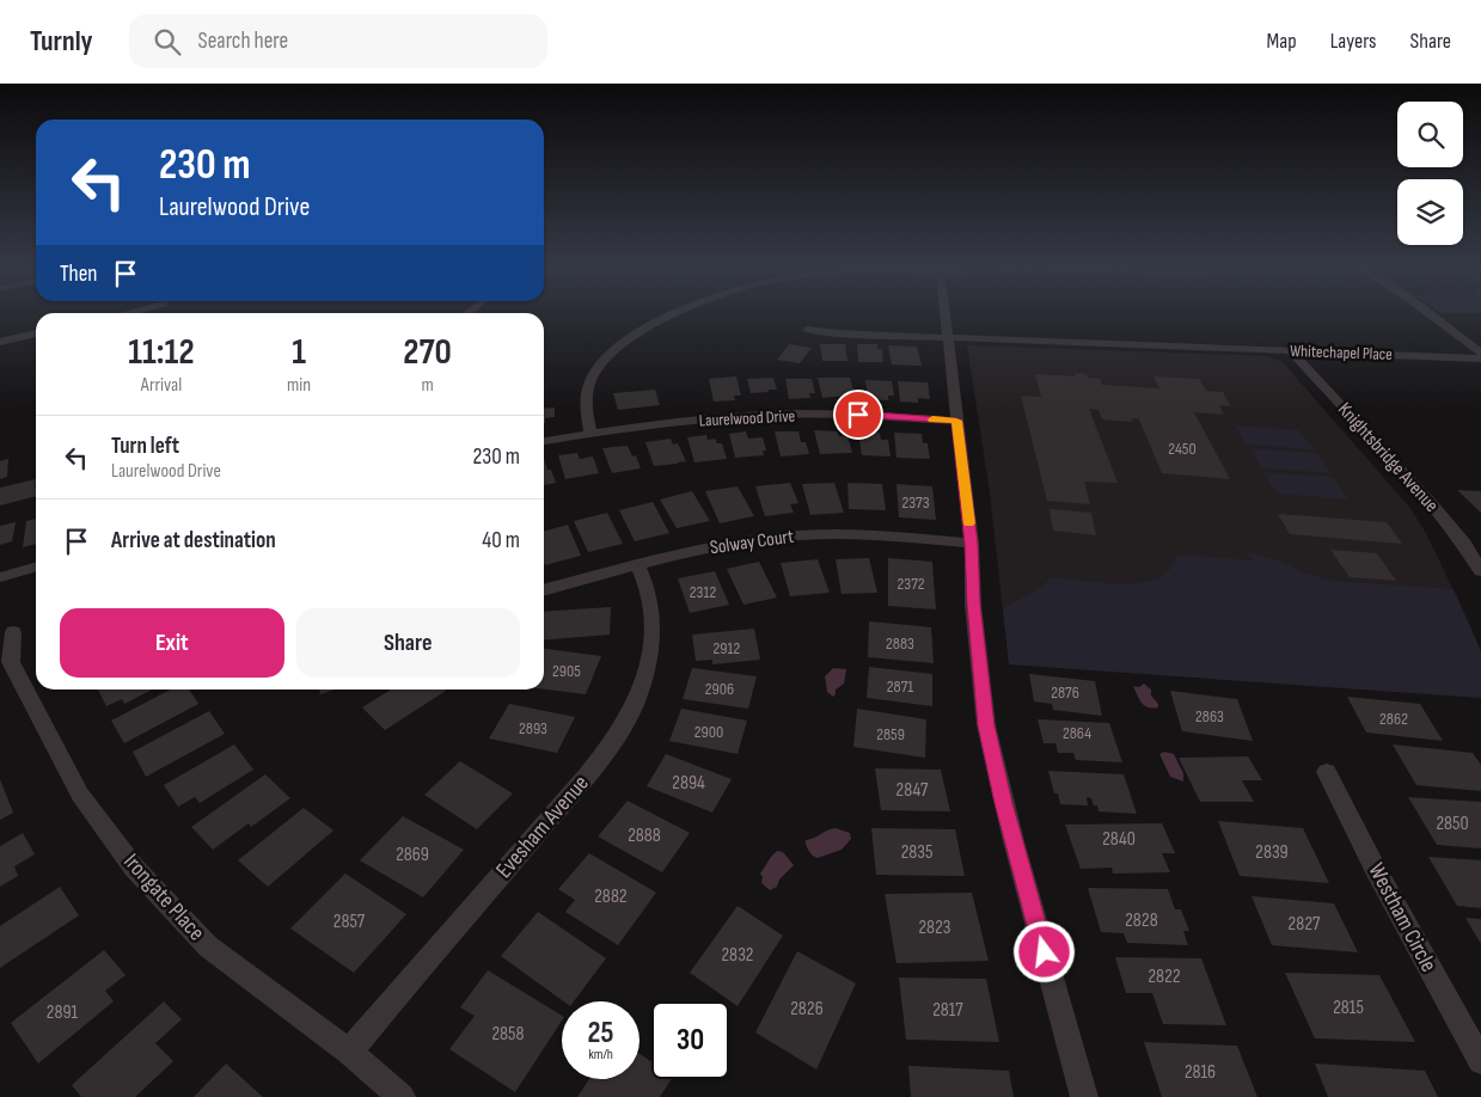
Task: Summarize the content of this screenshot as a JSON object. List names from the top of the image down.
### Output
{
  "streets": {
    "street": [
      "Whitechapel Place",
      "Laurelwood Drive",
      "Knightsbridge Avenue",
      "Solway Court",
      "Evesham Avenue",
      "Irongate Place",
      "Westham Circle"
    ]
  },
  "crossings": [
    ["Whitechapel Place", "Knightsbridge Avenue"],
    ["Solway Court", "Evesham Avenue"],
    ["Evesham Avenue", "Irongate Place"]
  ],
  "house_numbers": [
    "2450",
    "2373",
    "2372",
    "2312",
    "2883",
    "2912",
    "2905",
    "2871",
    "2906",
    "2876",
    "2863",
    "2862",
    "2893",
    "2900",
    "2864",
    "2859",
    "2894",
    "2847",
    "2850",
    "2888",
    "2840",
    "2835",
    "2839",
    "2869",
    "2882",
    "2828",
    "2857",
    "2827",
    "2823",
    "2832",
    "2822",
    "2815",
    "2826",
    "2817",
    "2891",
    "2858",
    "2816"
  ],
  "page": {
    "header": "Turnly",
    "search": "Search here",
    "nav": ["Map", "Layers", "Share"],
    "turn": ["230 m", "Laurelwood Drive"],
    "then": "Then",
    "eta": [
      "11:12",
      "Arrival",
      "1",
      "min",
      "270",
      "m"
    ],
    "list": [
      {
        "name": "Turn left",
        "note": "Laurelwood Drive",
        "value": "230 m"
      },
      {
        "name": "Arrive at destination",
        "value": "40 m"
      }
    ],
    "buttons": ["Exit", "Share"],
    "speed": "25 km/h",
    "limit": "30"
  }
}
